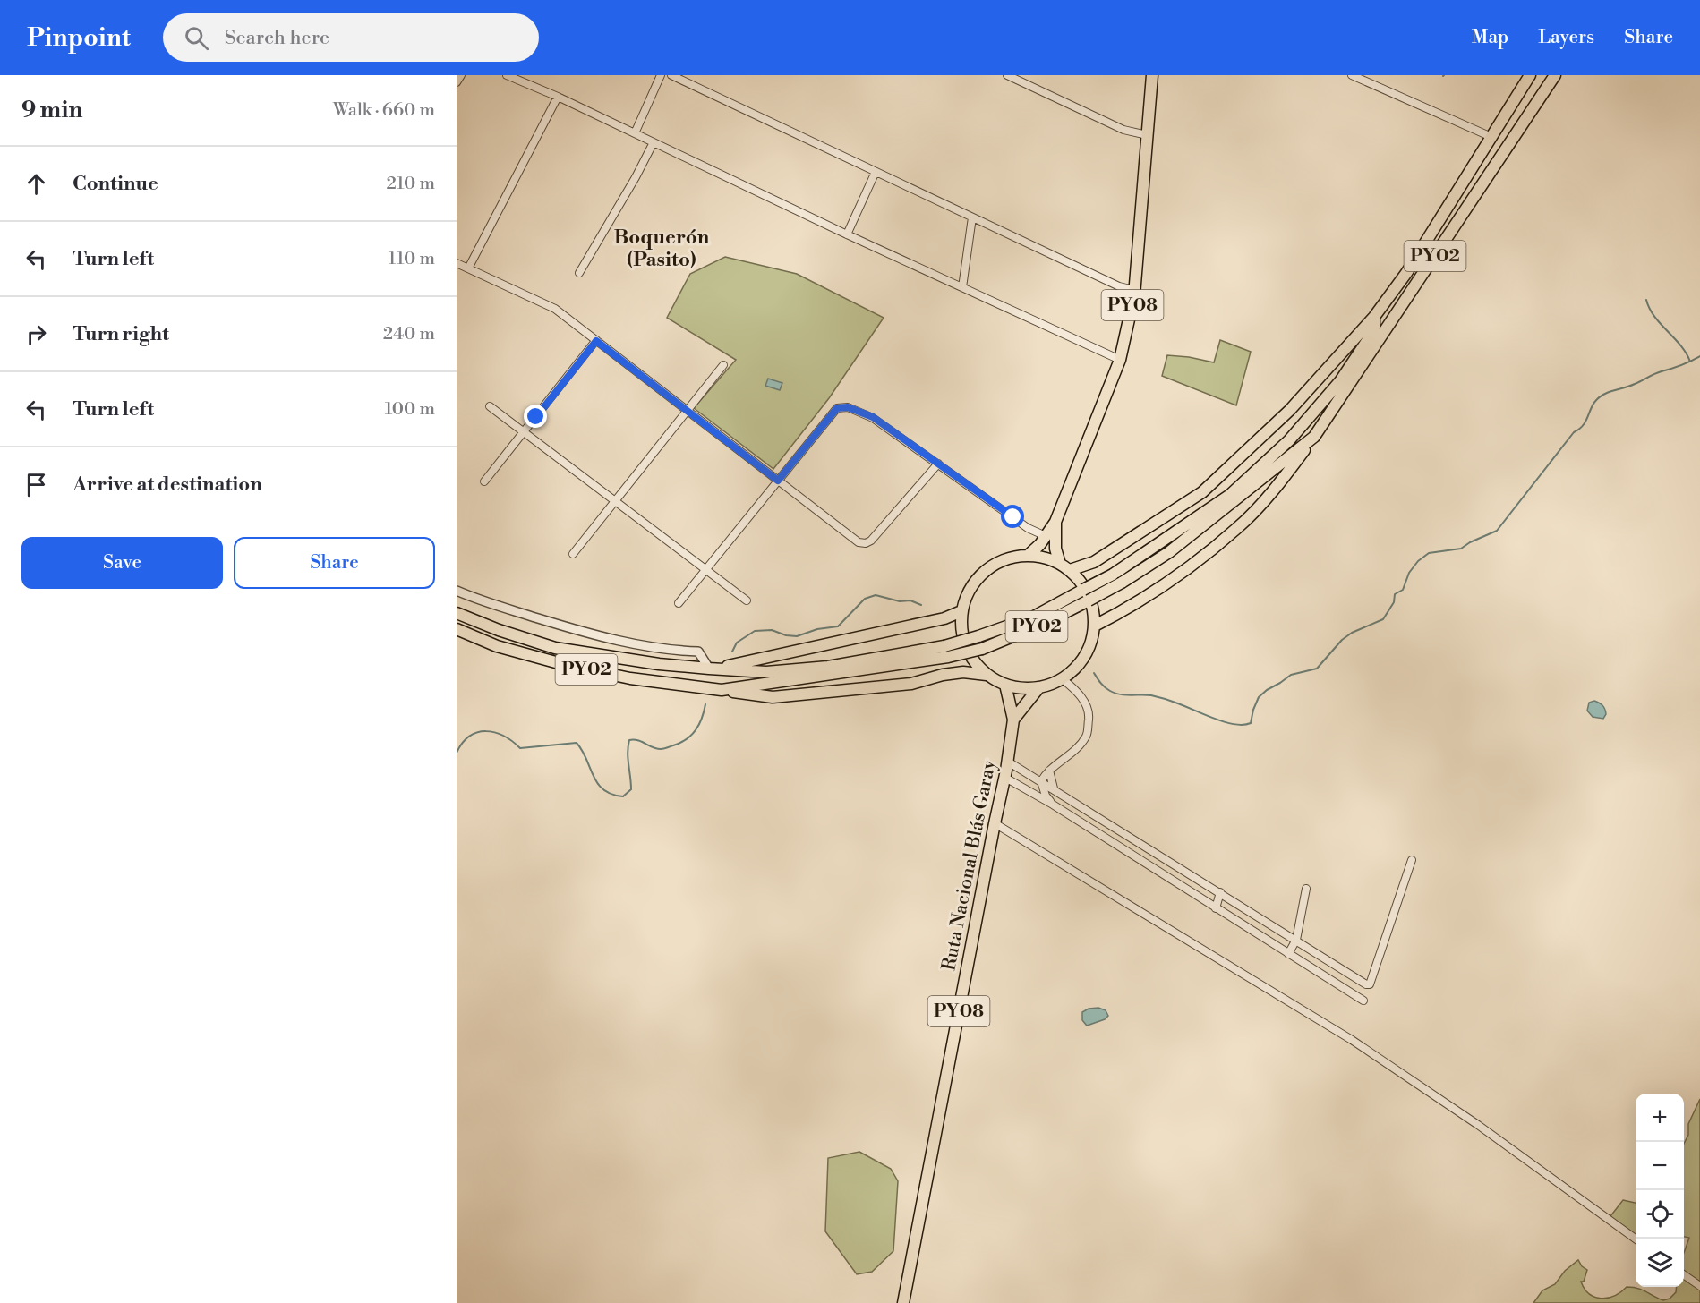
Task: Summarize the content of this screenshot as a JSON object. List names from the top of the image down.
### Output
{
  "streets": {
    "highway": ["PY02", "PY08", "Ruta Nacional Blás Garay"]
  },
  "districts": ["Boquerón (Pasito)"],
  "page": {
    "header": "Pinpoint",
    "search": "Search here",
    "nav": ["Map", "Layers", "Share"],
    "heading": ["9 min", "Walk · 660 m"],
    "list": [
      ["Continue", "210 m"],
      ["Turn left", "110 m"],
      ["Turn right", "240 m"],
      ["Turn left", "100 m"],
      "Arrive at destination"
    ],
    "buttons": ["Save", "Share"],
    "map_buttons": ["+", "−"]
  }
}
